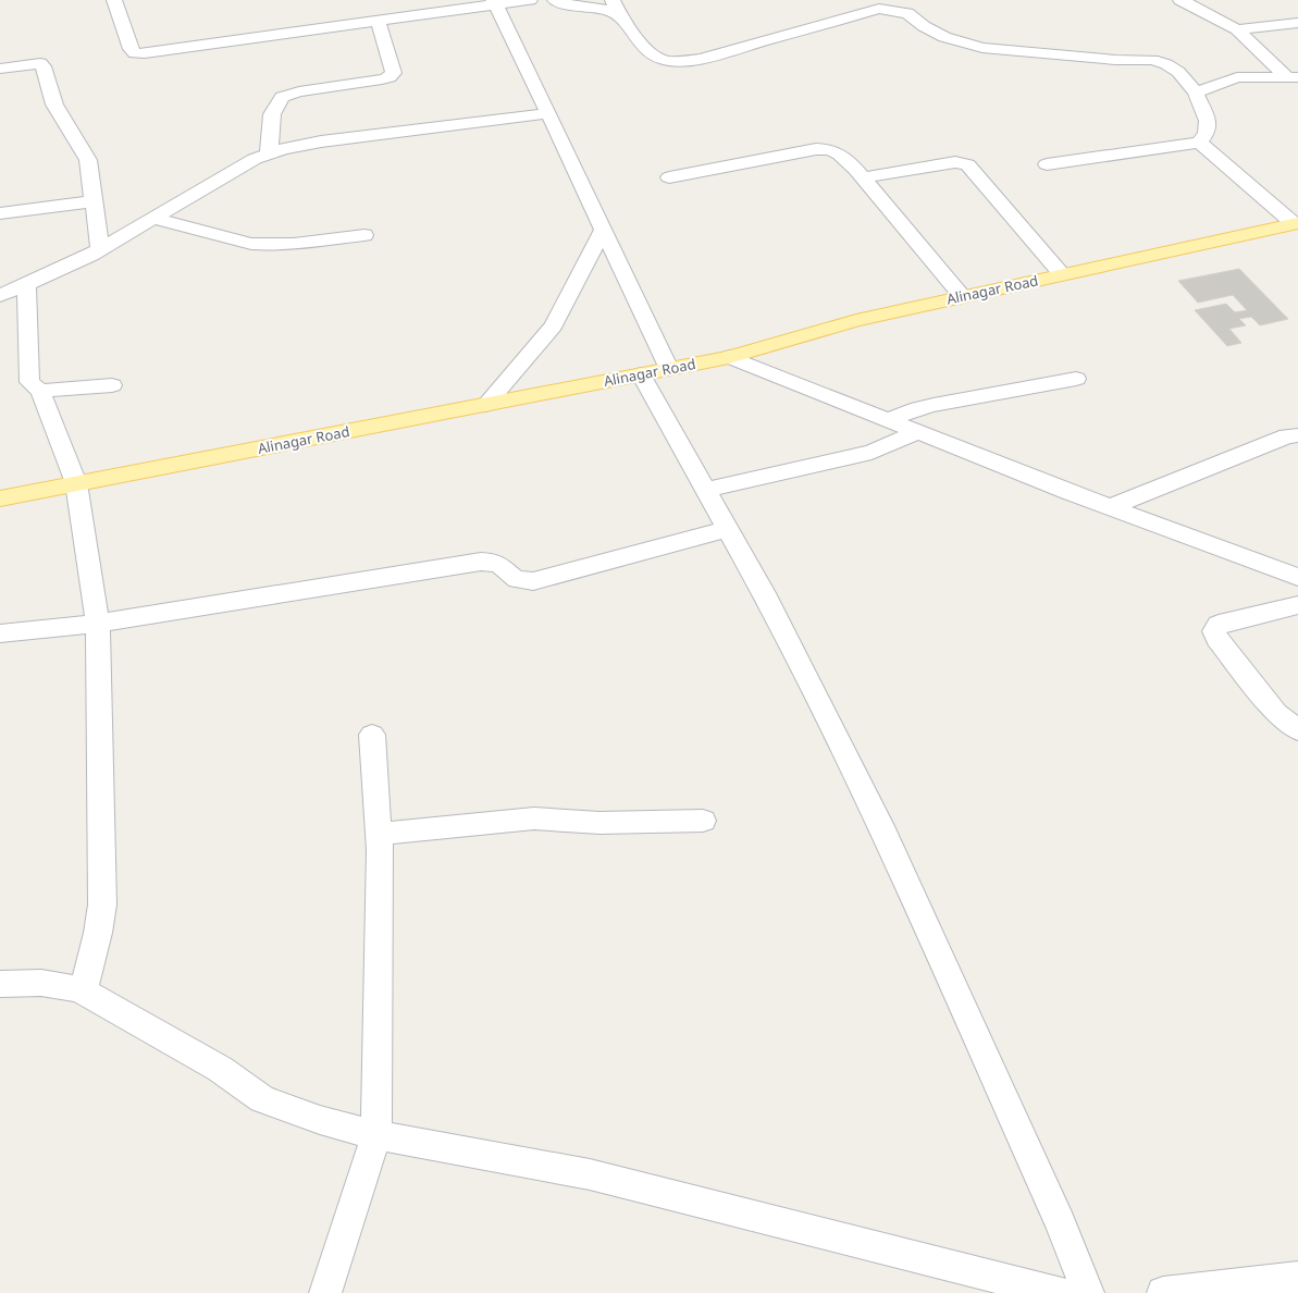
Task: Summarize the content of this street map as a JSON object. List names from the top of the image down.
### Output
{
  "streets": {
    "main road": ["Alinagar Road"]
  }
}
